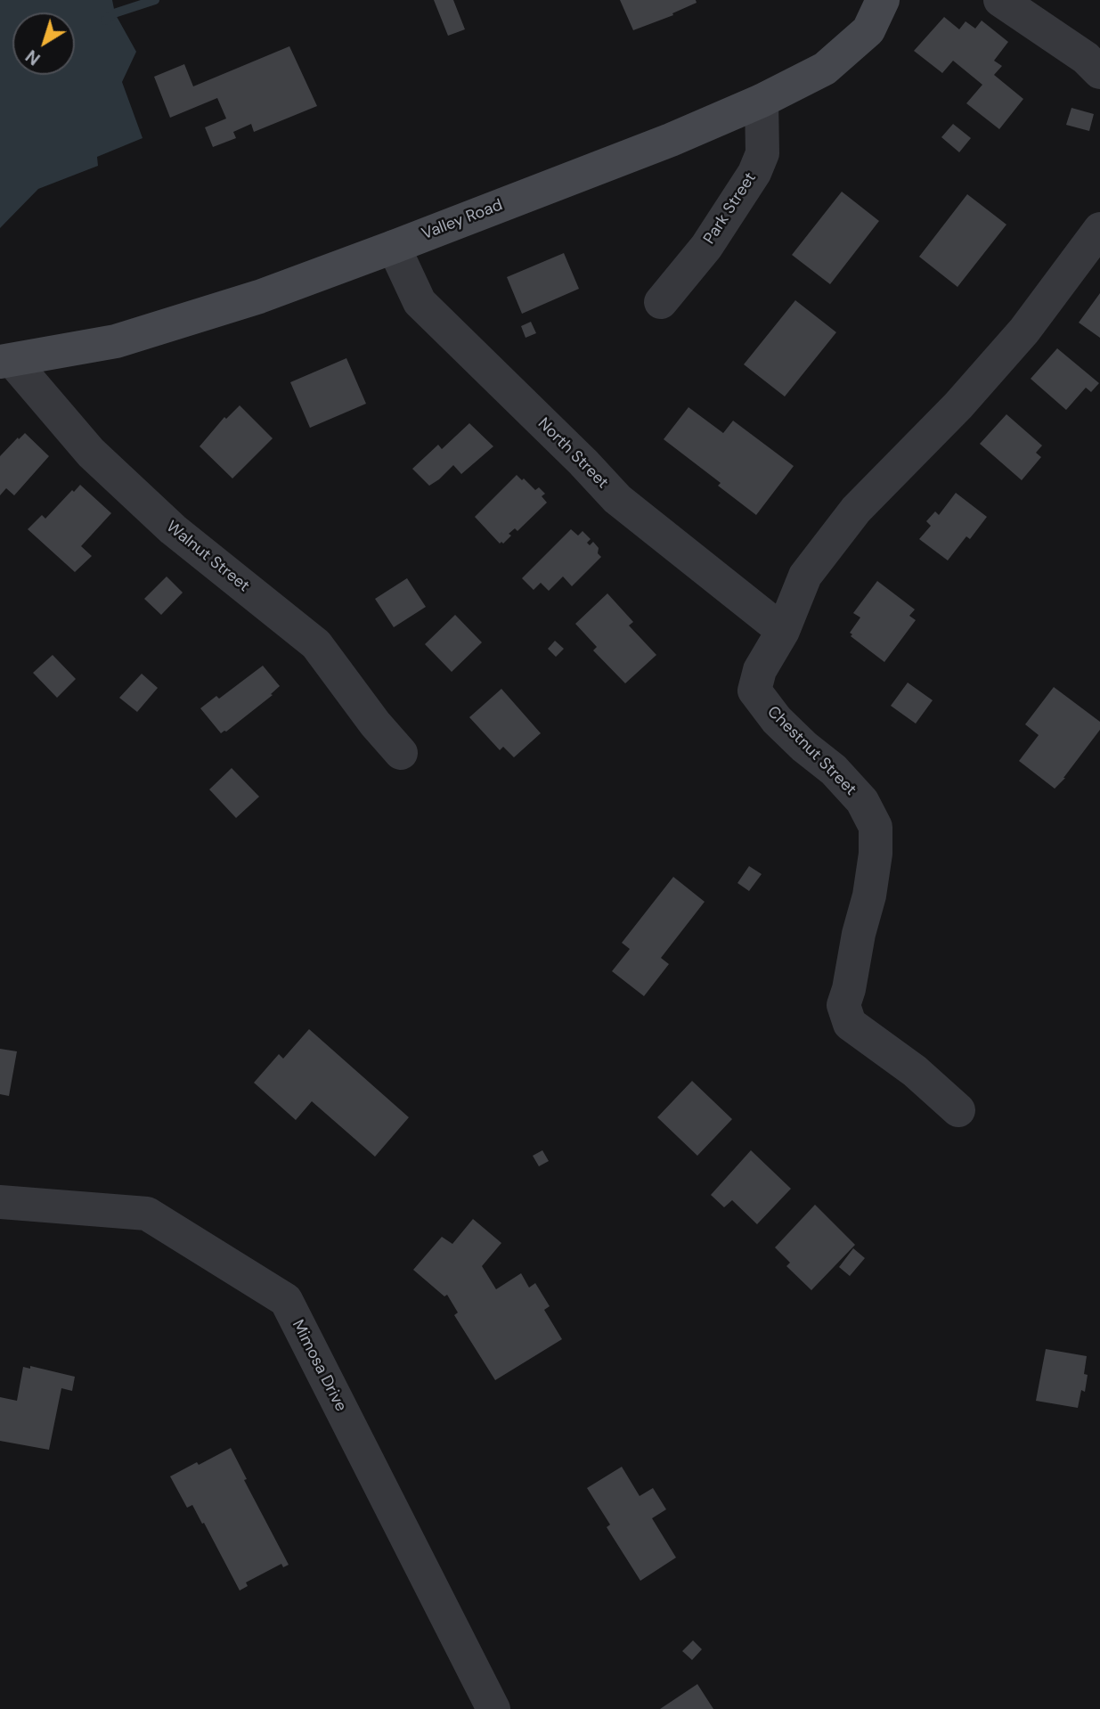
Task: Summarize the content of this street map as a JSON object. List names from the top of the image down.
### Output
{
  "streets": {
    "street": [
      "Park Street",
      "Valley Road",
      "North Street",
      "Walnut Street",
      "Chestnut Street",
      "Mimosa Drive"
    ]
  },
  "crossings": [
    ["Park Street", "Valley Road"],
    ["Valley Road", "North Street"],
    ["Valley Road", "Walnut Street"],
    ["North Street", "Chestnut Street"]
  ],
  "north": "bottom left"
}
